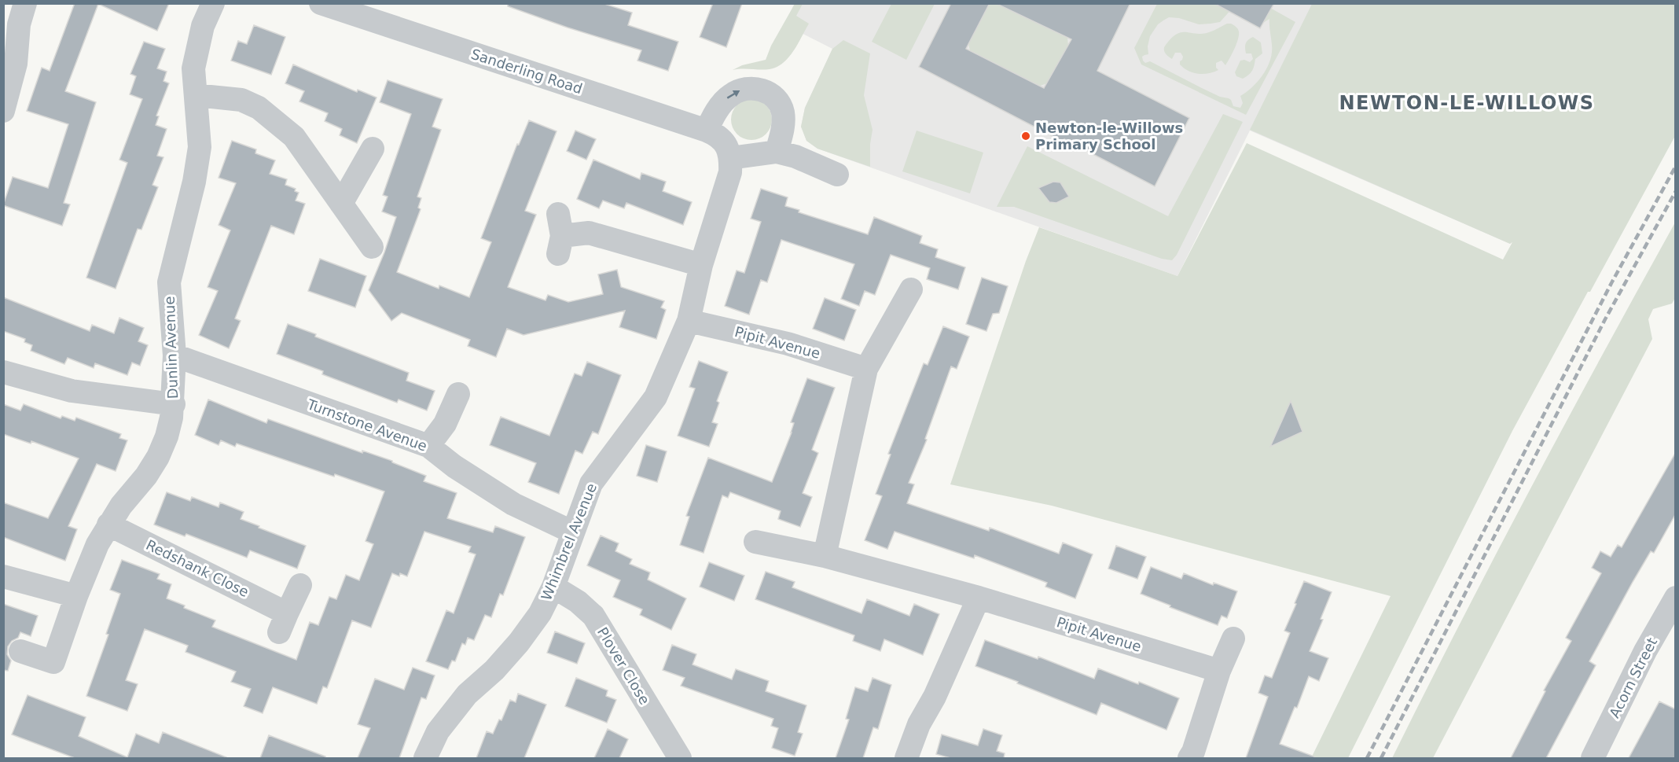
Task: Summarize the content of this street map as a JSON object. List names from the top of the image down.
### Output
{
  "streets": {
    "street": [
      "Sanderling Road",
      "Pipit Avenue",
      "Dunlin Avenue",
      "Turnstone Avenue",
      "Whimbrel Avenue",
      "Redshank Close",
      "Plover Close",
      "Acorn Street"
    ]
  },
  "crossings": [
    ["Sanderling Road", "Whimbrel Avenue"],
    ["Pipit Avenue", "Whimbrel Avenue"],
    ["Dunlin Avenue", "Turnstone Avenue"],
    ["Dunlin Avenue", "Redshank Close"],
    ["Turnstone Avenue", "Whimbrel Avenue"],
    ["Whimbrel Avenue", "Plover Close"]
  ],
  "districts": ["NEWTON-LE-WILLOWS"],
  "places": ["Newton-le-Willows Primary School"]
}
